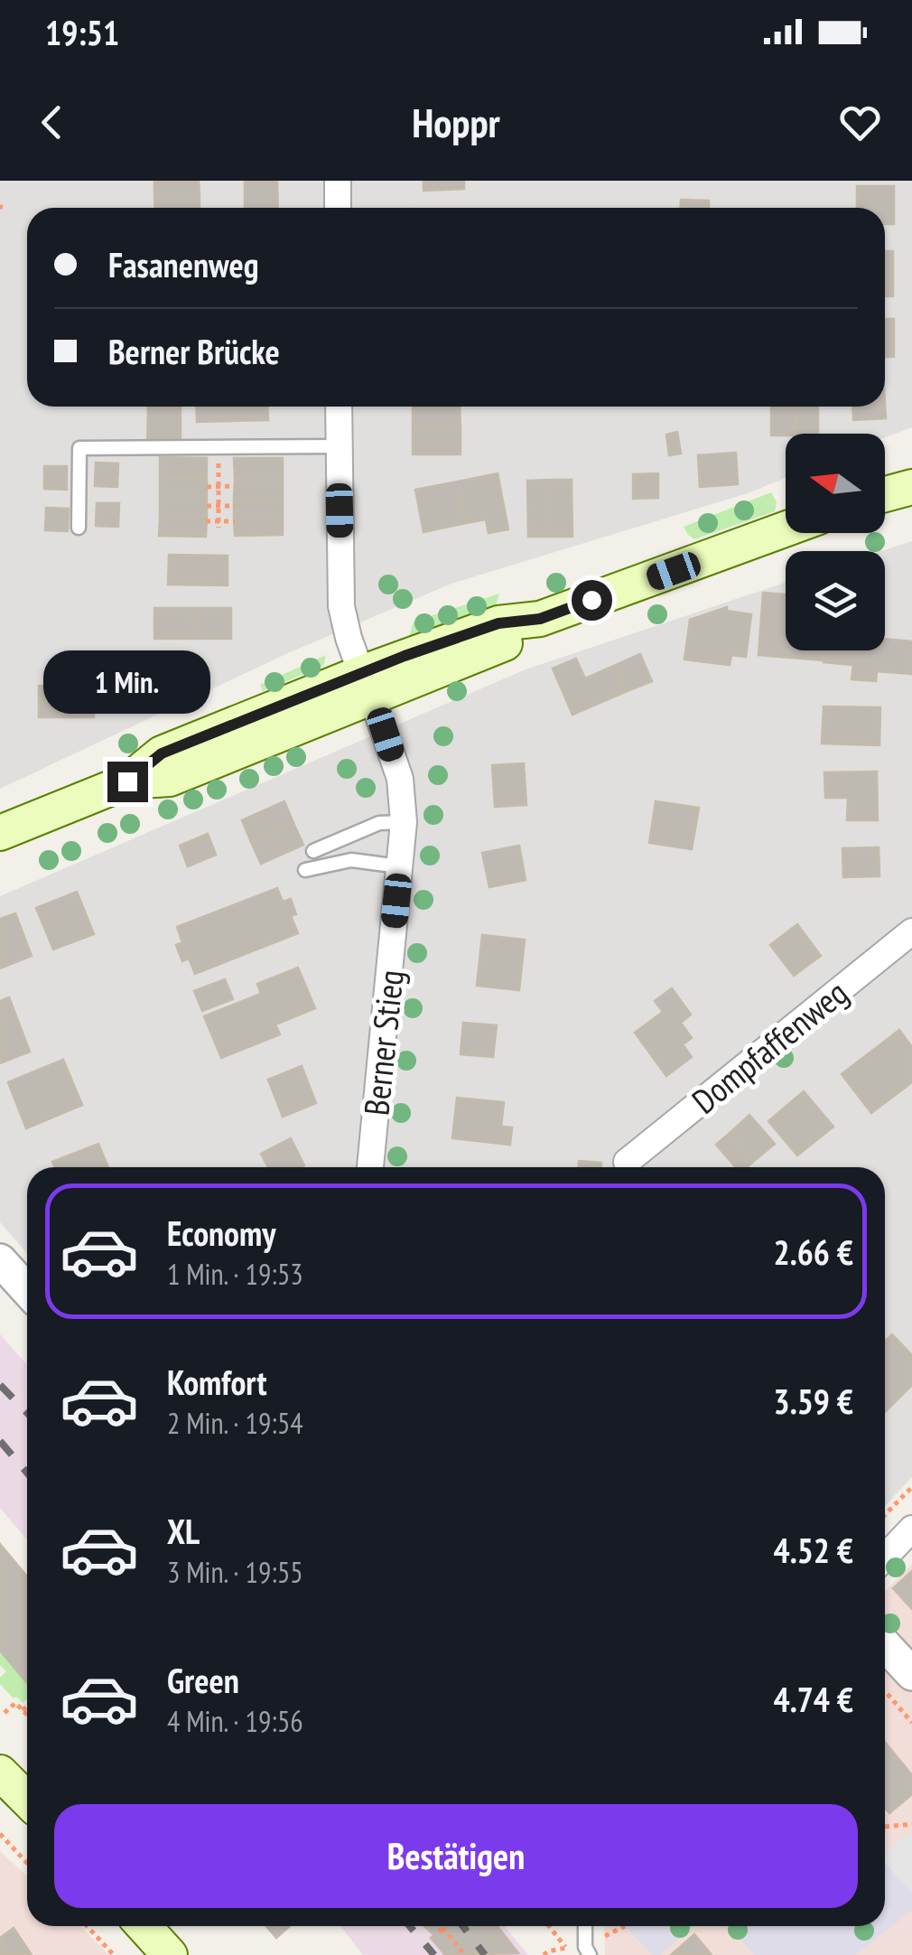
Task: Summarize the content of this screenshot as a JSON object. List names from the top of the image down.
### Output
{
  "streets": {
    "street": ["Berner Stieg", "Dompfaffenweg"]
  },
  "north": "left",
  "page": {
    "status": "19:51",
    "header": "Hoppr",
    "banner": ["Fasanenweg", "Berner Brücke"],
    "bubble": "1 Min.",
    "list": [
      {
        "name": "Economy",
        "note": "1 Min. · 19:53",
        "value": "2.66 €"
      },
      {
        "name": "Komfort",
        "note": "2 Min. · 19:54",
        "value": "3.59 €"
      },
      {
        "name": "XL",
        "note": "3 Min. · 19:55",
        "value": "4.52 €"
      },
      {
        "name": "Green",
        "note": "4 Min. · 19:56",
        "value": "4.74 €"
      }
    ],
    "buttons": "Bestätigen"
  }
}
